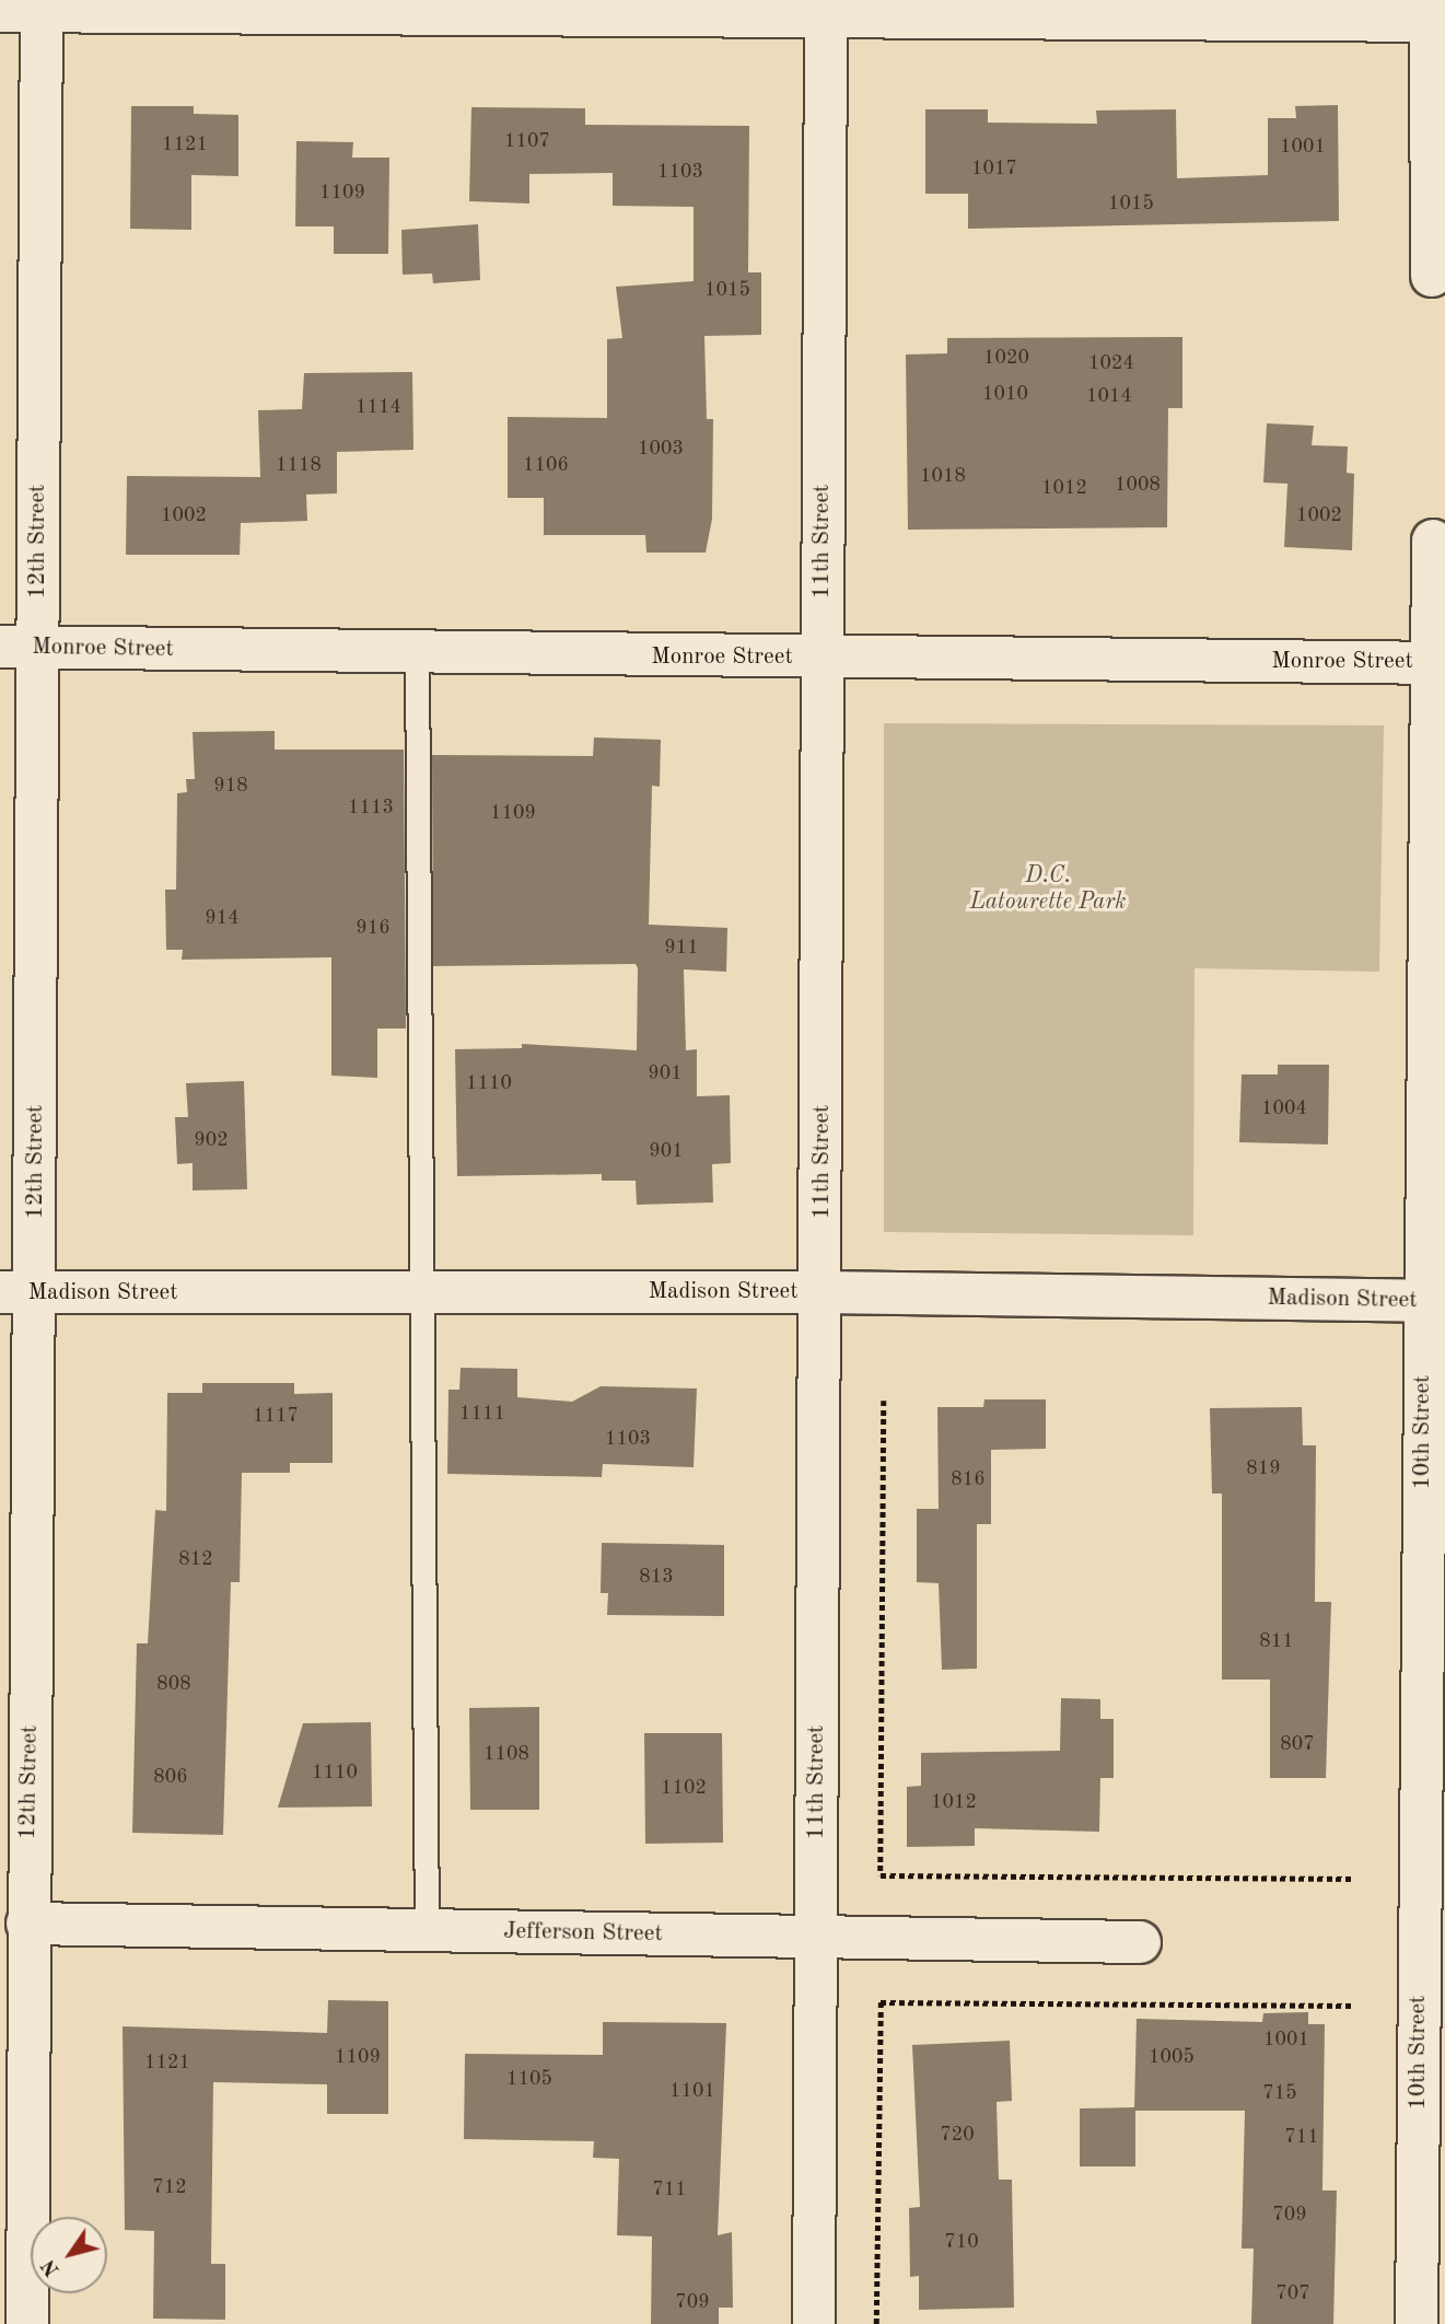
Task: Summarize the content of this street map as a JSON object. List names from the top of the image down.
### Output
{
  "streets": {
    "street": [
      "12th Street",
      "11th Street",
      "Monroe Street",
      "Madison Street",
      "10th Street",
      "Jefferson Street"
    ]
  },
  "crossings": [
    ["12th Street", "Monroe Street"],
    ["12th Street", "Madison Street"],
    ["12th Street", "Jefferson Street"],
    ["11th Street", "Monroe Street"],
    ["11th Street", "Madison Street"],
    ["11th Street", "Jefferson Street"],
    ["Monroe Street", "10th Street"],
    ["Madison Street", "10th Street"]
  ],
  "parks": ["D.C. Latourette Park"],
  "house_numbers": [
    "1107",
    "1121",
    "1001",
    "1017",
    "1103",
    "1109",
    "1015",
    "1015",
    "1020",
    "1024",
    "1010",
    "1014",
    "1114",
    "1003",
    "1118",
    "1106",
    "1018",
    "1008",
    "1012",
    "1002",
    "1002",
    "918",
    "1113",
    "1109",
    "914",
    "916",
    "911",
    "901",
    "1110",
    "1004",
    "902",
    "901",
    "1111",
    "1117",
    "1103",
    "819",
    "816",
    "812",
    "813",
    "811",
    "808",
    "807",
    "1108",
    "1110",
    "806",
    "1102",
    "1012",
    "1001",
    "1109",
    "1005",
    "1121",
    "1105",
    "1101",
    "715",
    "720",
    "711",
    "712",
    "711",
    "709",
    "710",
    "707",
    "709"
  ],
  "north": "bottom left"
}
